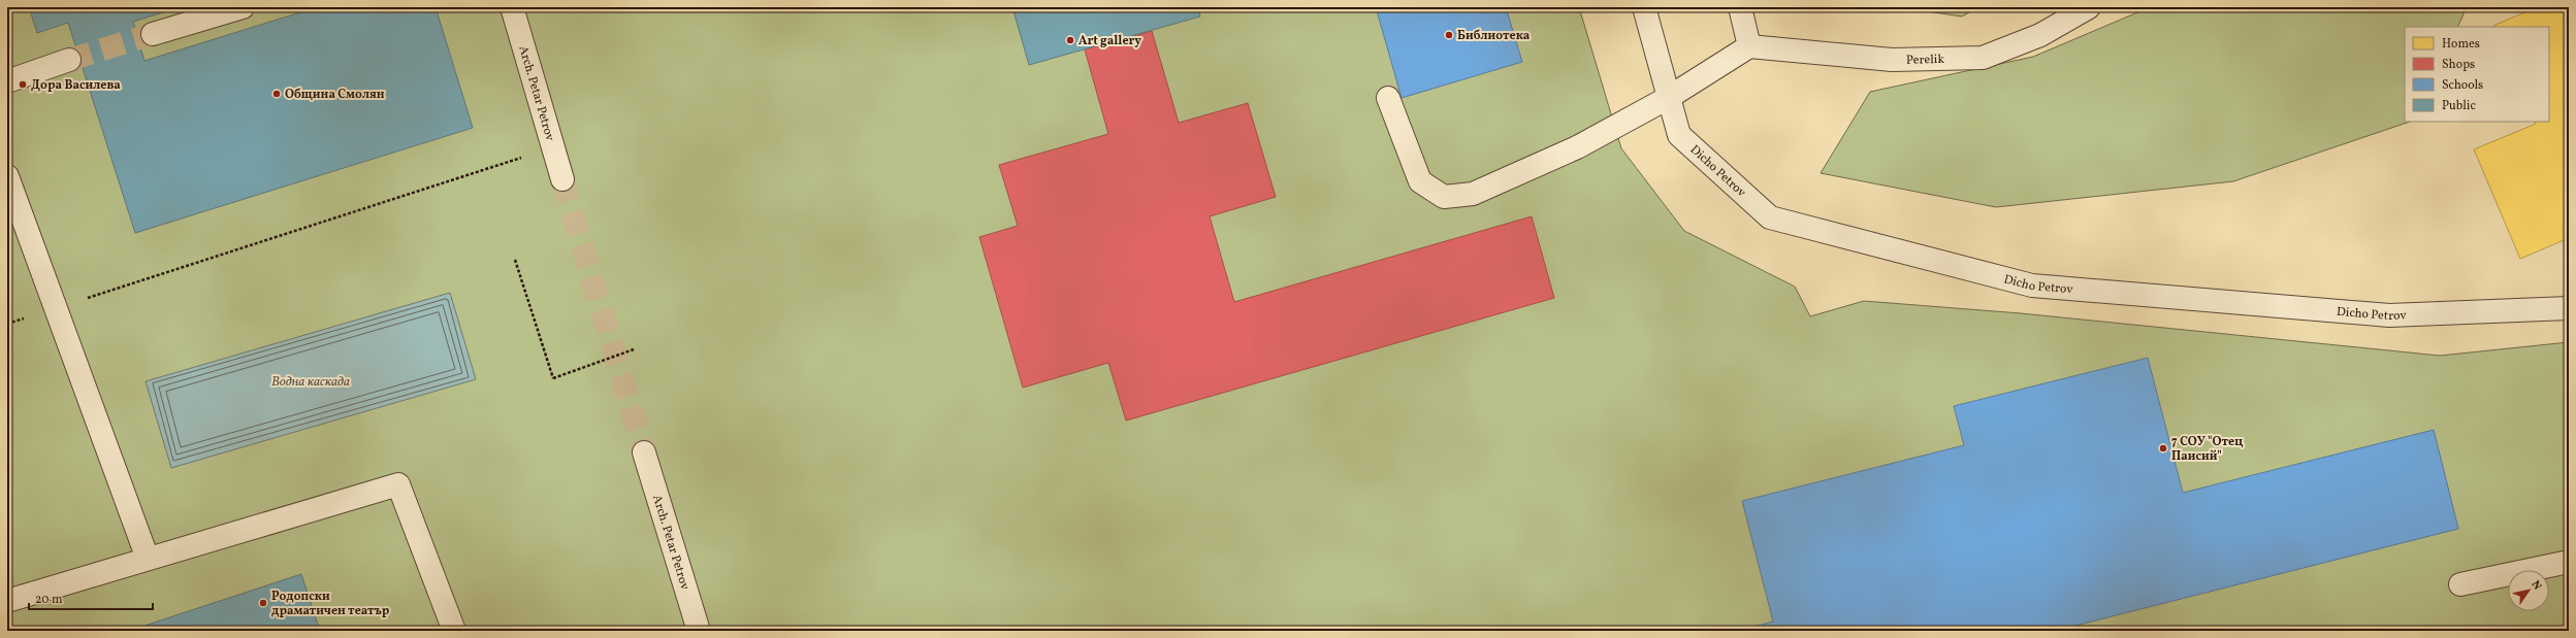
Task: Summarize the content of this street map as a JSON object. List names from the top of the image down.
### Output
{
  "streets": {
    "street": ["Perelik", "Arch. Petar Petrov", "Dicho Petrov"]
  },
  "water": ["Водна каскада"],
  "places": [
    "Библиотека",
    "Art gallery",
    "Дора Василева",
    "Община Смолян",
    "7 СОУ \"Отец Паисий\"",
    "Родопски драматичен театър"
  ],
  "legend": [
    "Homes",
    "Shops",
    "Schools",
    "Public"
  ],
  "scale_bar": "20 m",
  "north": "top right"
}
